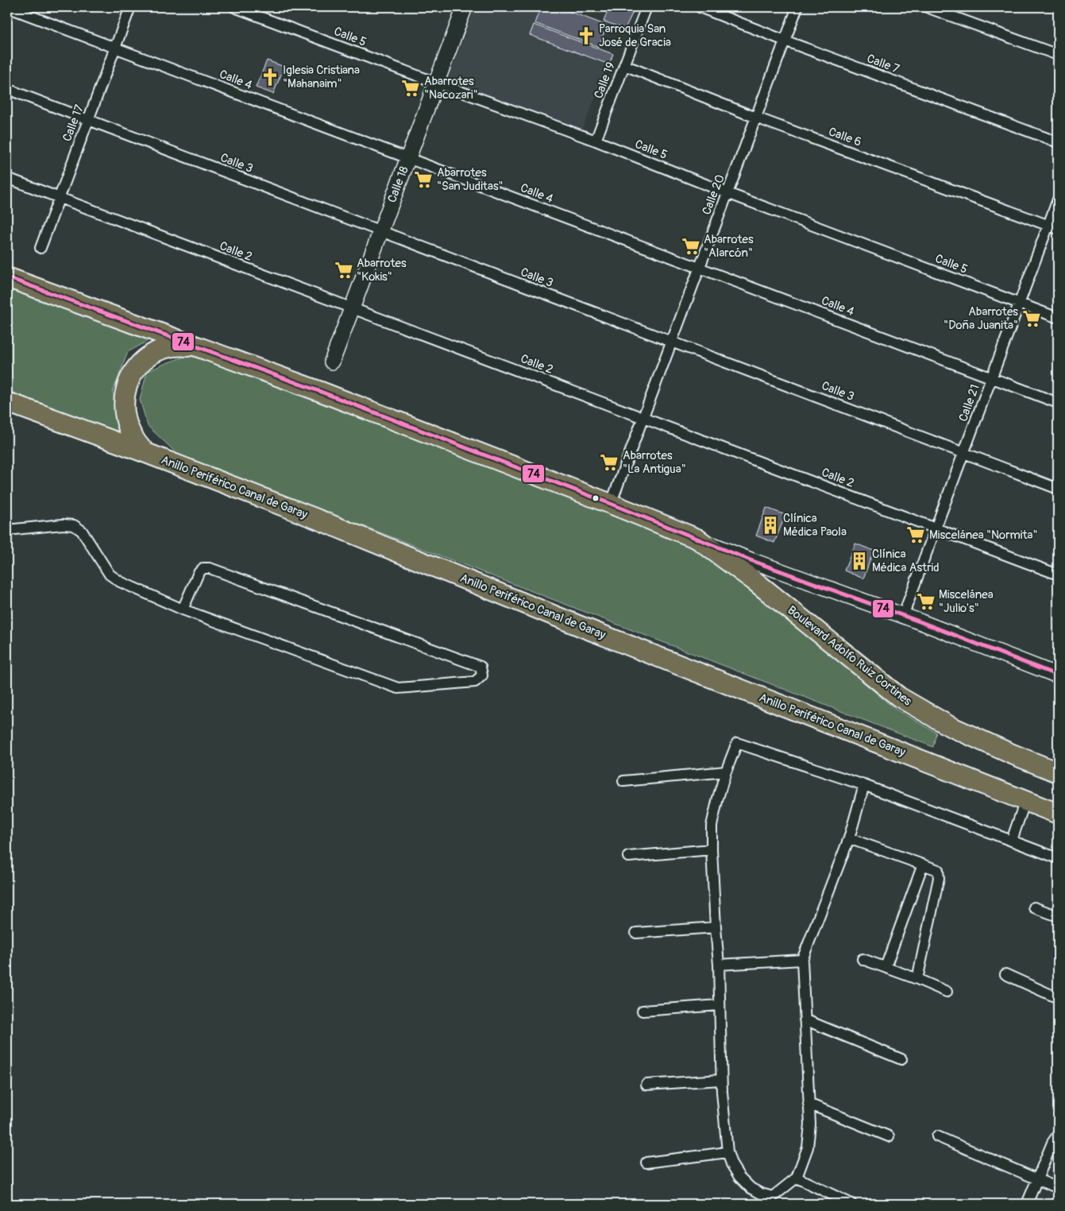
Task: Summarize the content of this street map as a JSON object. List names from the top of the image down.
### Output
{
  "streets": {
    "highway": ["Anillo Periférico Canal de Garay", "Boulevard Adolfo Ruiz Cortines"],
    "street": [
      "Calle 5",
      "Calle 7",
      "Calle 4",
      "Calle 19",
      "Calle 17",
      "Calle 6",
      "Calle 3",
      "Calle 18",
      "Calle 20",
      "Calle 2",
      "Calle 21"
    ]
  },
  "crossings": [
    ["Calle 5", "Calle 19"],
    ["Calle 5", "Calle 18"],
    ["Calle 5", "Calle 20"],
    ["Calle 5", "Calle 21"],
    ["Calle 7", "Calle 20"],
    ["Calle 4", "Calle 17"],
    ["Calle 4", "Calle 18"],
    ["Calle 4", "Calle 20"],
    ["Calle 4", "Calle 21"],
    ["Calle 19", "Calle 6"],
    ["Calle 17", "Calle 3"],
    ["Calle 17", "Calle 2"],
    ["Calle 6", "Calle 20"],
    ["Calle 6", "Calle 21"],
    ["Calle 3", "Calle 18"],
    ["Calle 3", "Calle 20"],
    ["Calle 3", "Calle 21"],
    ["Calle 18", "Calle 2"],
    ["Calle 20", "Calle 2"],
    ["Calle 2", "Calle 21"]
  ],
  "places": {
    "church": ["Parroquia San José de Gracia", "Iglesia Cristiana \"Mahanaim\""],
    "supermarket": [
      "Abarrotes \"Nacozari\"",
      "Abarrotes \"San Juditas\"",
      "Abarrotes \"Alarcón\"",
      "Abarrotes \"Kokis\"",
      "Abarrotes \"Doña Juanita\"",
      "Abarrotes \"La Antigua\"",
      "Miscelánea \"Normita\"",
      "Miscelánea \"Julio's\""
    ],
    "building": ["Clínica Médica Paola", "Clínica Médica Astrid"]
  },
  "lines": ["transit line 74"]
}
